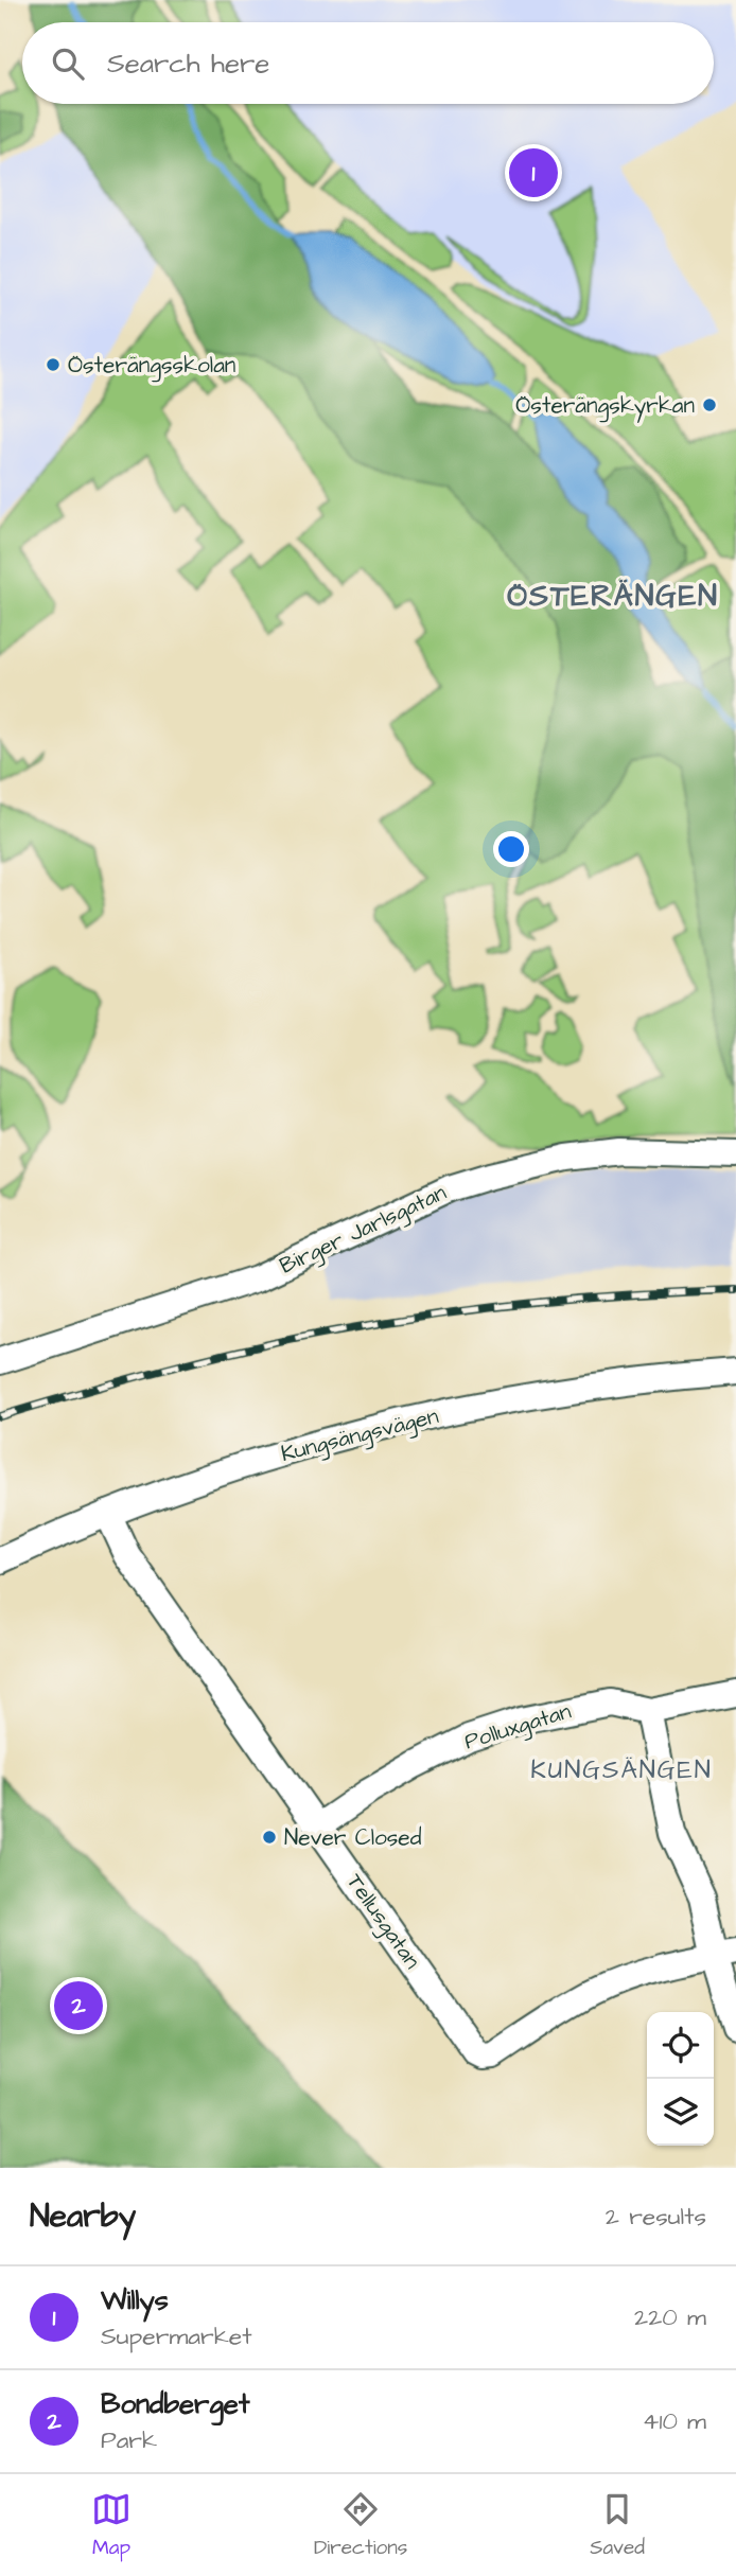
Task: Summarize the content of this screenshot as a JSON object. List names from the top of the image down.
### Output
{
  "streets": {
    "street": [
      "Birger Jarlsgatan",
      "Kungsängsvägen",
      "Polluxgatan",
      "Tellusgatan"
    ]
  },
  "crossings": [
    ["Kungsängsvägen", "Tellusgatan"],
    ["Polluxgatan", "Tellusgatan"]
  ],
  "districts": ["ÖSTERÄNGEN", "KUNGSÄNGEN"],
  "places": ["Österängsskolan", "Österängskyrkan", "Never Closed"],
  "page": {
    "search": "Search here",
    "pins": ["1", "2"],
    "heading": ["Nearby", "2 results"],
    "list": [
      {
        "mark": "1",
        "name": "Willys",
        "note": "Supermarket",
        "value": "220 m"
      },
      {
        "mark": "2",
        "name": "Bondberget",
        "note": "Park",
        "value": "410 m"
      }
    ],
    "nav": ["Map", "Directions", "Saved"]
  }
}
